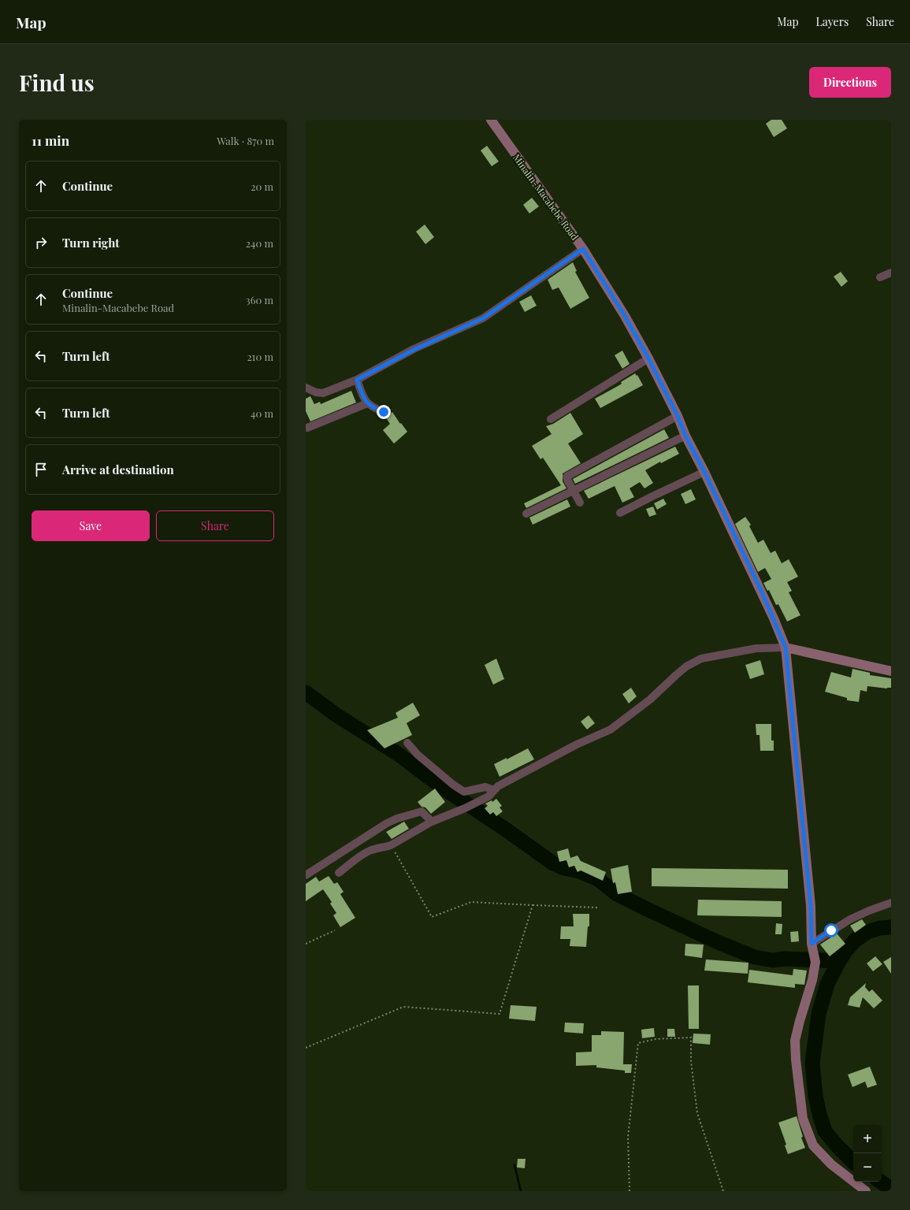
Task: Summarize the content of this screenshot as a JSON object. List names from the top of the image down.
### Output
{
  "streets": {
    "main road": ["Minalin-Macabebe Road"]
  },
  "page": {
    "header": "Map",
    "nav": ["Map", "Layers", "Share"],
    "buttons": [
      "Directions",
      ["Save", "Share"]
    ],
    "title": "Find us",
    "heading": ["11 min", "Walk · 870 m"],
    "list": [
      ["Continue", "20 m"],
      ["Turn right", "240 m"],
      ["Continue", "Minalin-Macabebe Road", "360 m"],
      ["Turn left", "210 m"],
      ["Turn left", "40 m"],
      "Arrive at destination"
    ],
    "map_buttons": ["+", "−"]
  }
}
